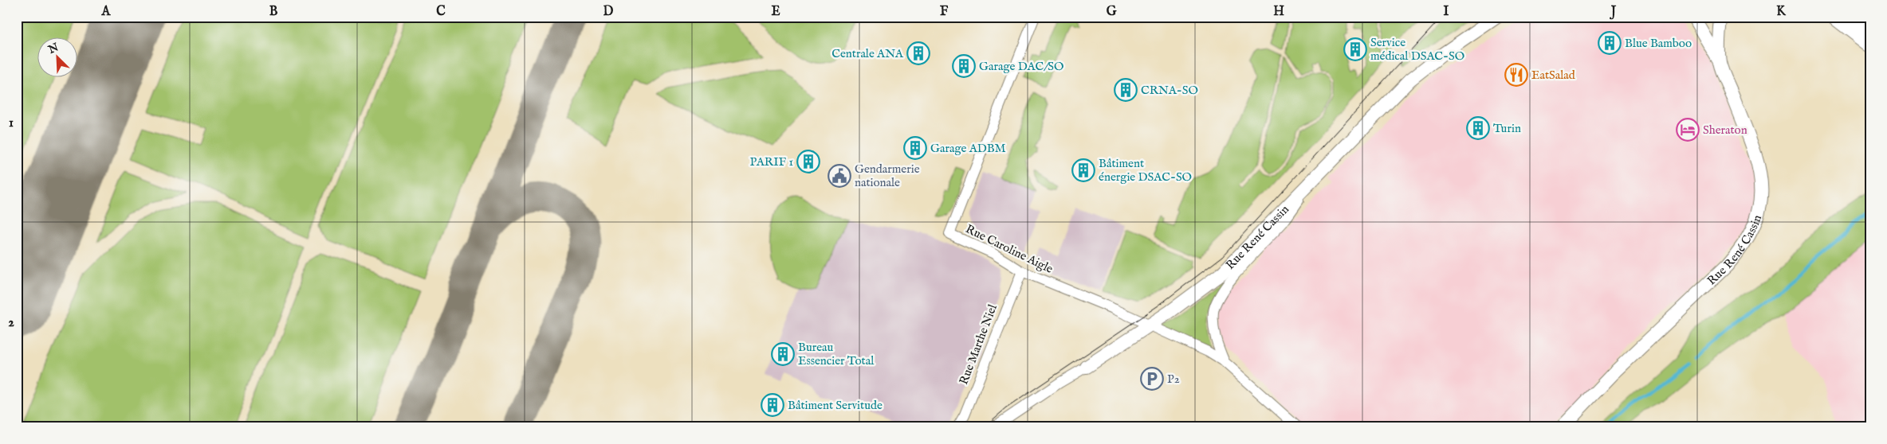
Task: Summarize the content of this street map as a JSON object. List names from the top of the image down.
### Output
{
  "streets": {
    "street": ["Rue René Cassin", "Rue Caroline Aigle", "Rue Marthe Niel"]
  },
  "crossings": [
    ["Rue René Cassin", "Rue Caroline Aigle"],
    ["Rue Caroline Aigle", "Rue Marthe Niel"]
  ],
  "places": {
    "building": [
      "Blue Bamboo",
      "Service médical DSAC-SO",
      "Centrale ANA",
      "Garage DAC/SO",
      "CRNA-SO",
      "Turin",
      "Garage ADBM",
      "PARIF 1",
      "Bâtiment énergie DSAC-SO",
      "Bureau Essencier Total",
      "Bâtiment Servitude"
    ],
    "restaurant": ["EatSalad"],
    "hotel": ["Sheraton"],
    "public building": ["Gendarmerie nationale"],
    "parking": ["P2"]
  },
  "north": "top left",
  "grid": {
    "columns": [
      "A",
      "B",
      "C",
      "D",
      "E",
      "F",
      "G",
      "H",
      "I",
      "J",
      "K"
    ],
    "rows": ["1", "2"]
  }
}
